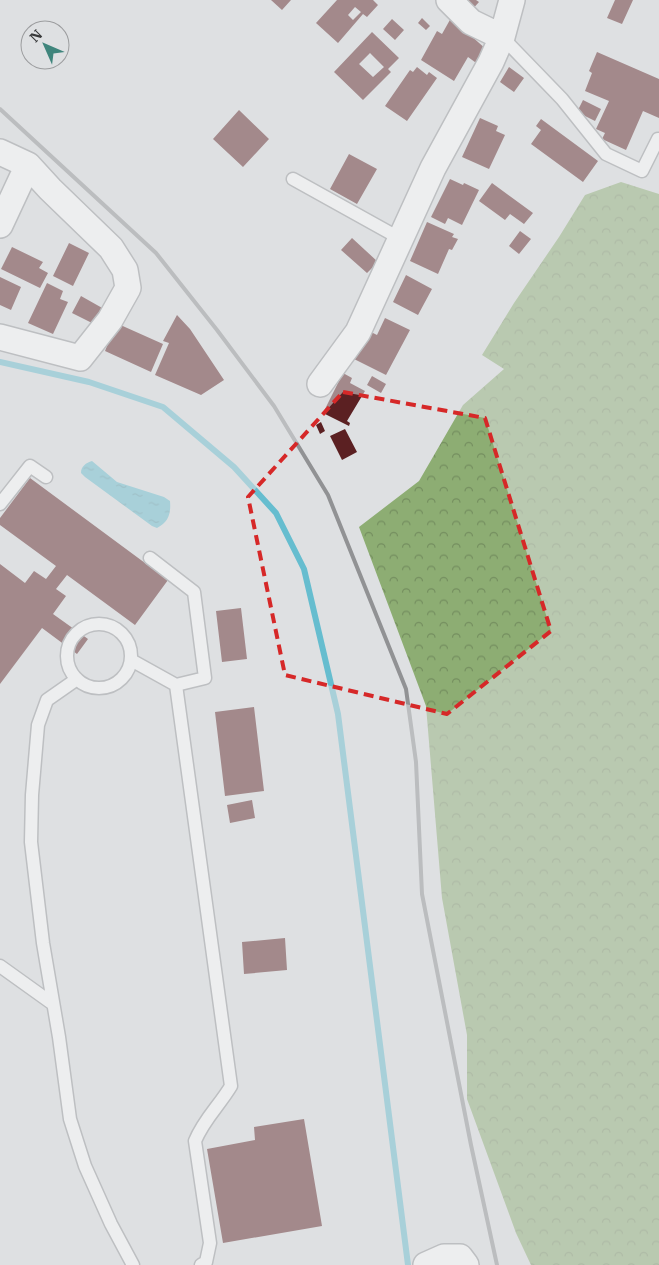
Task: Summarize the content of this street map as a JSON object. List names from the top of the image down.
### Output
{
  "north": "top left"
}
